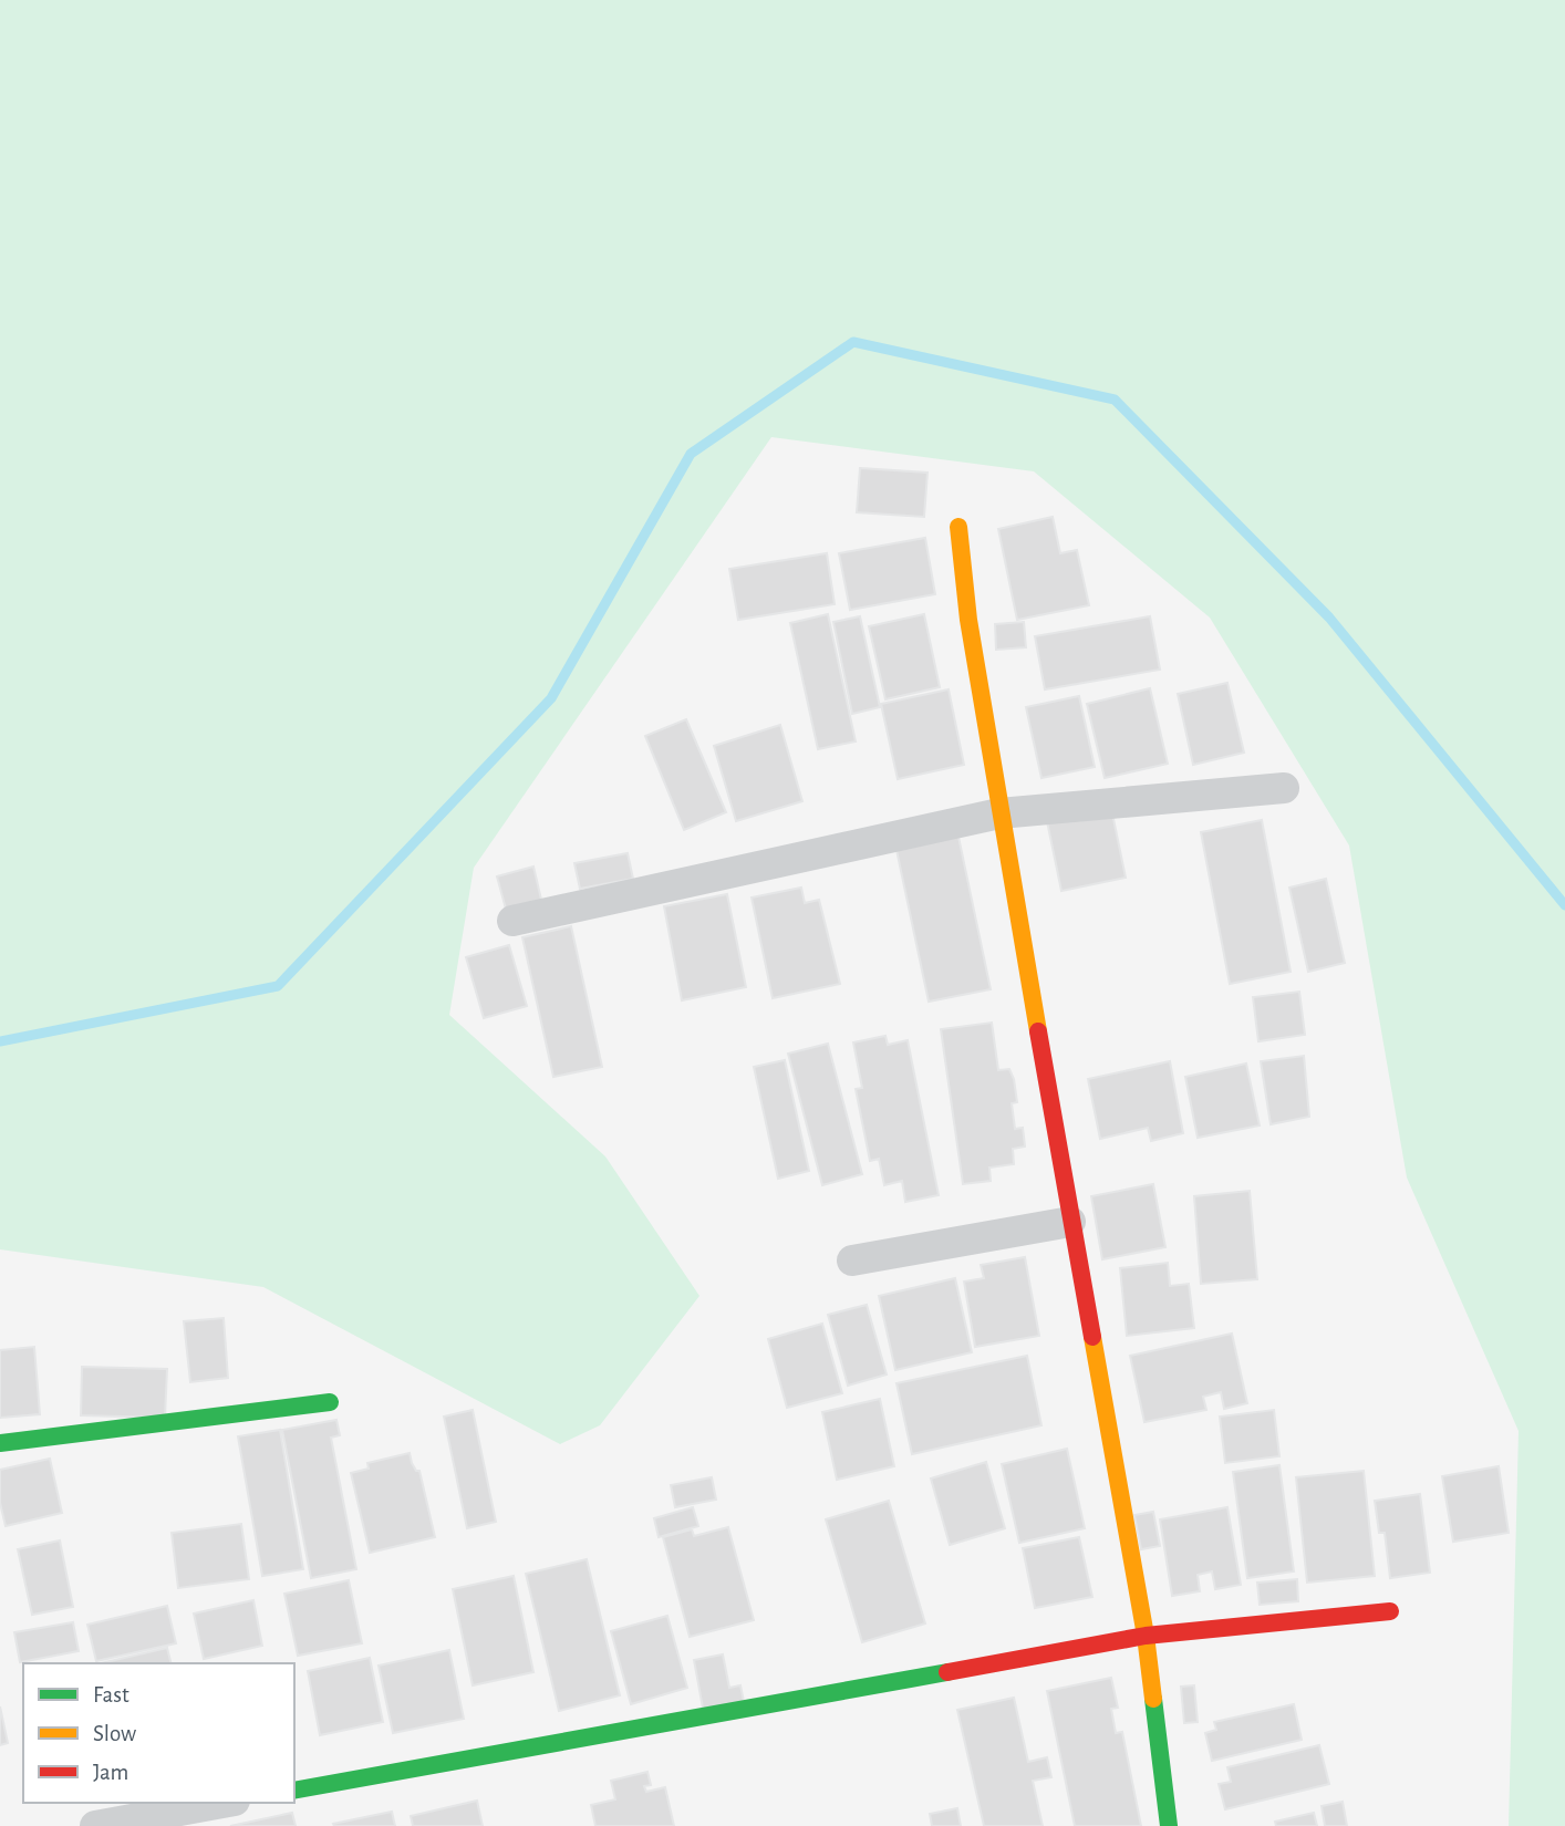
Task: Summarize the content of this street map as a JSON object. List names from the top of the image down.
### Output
{
  "legend": ["Fast", "Slow", "Jam"]
}
